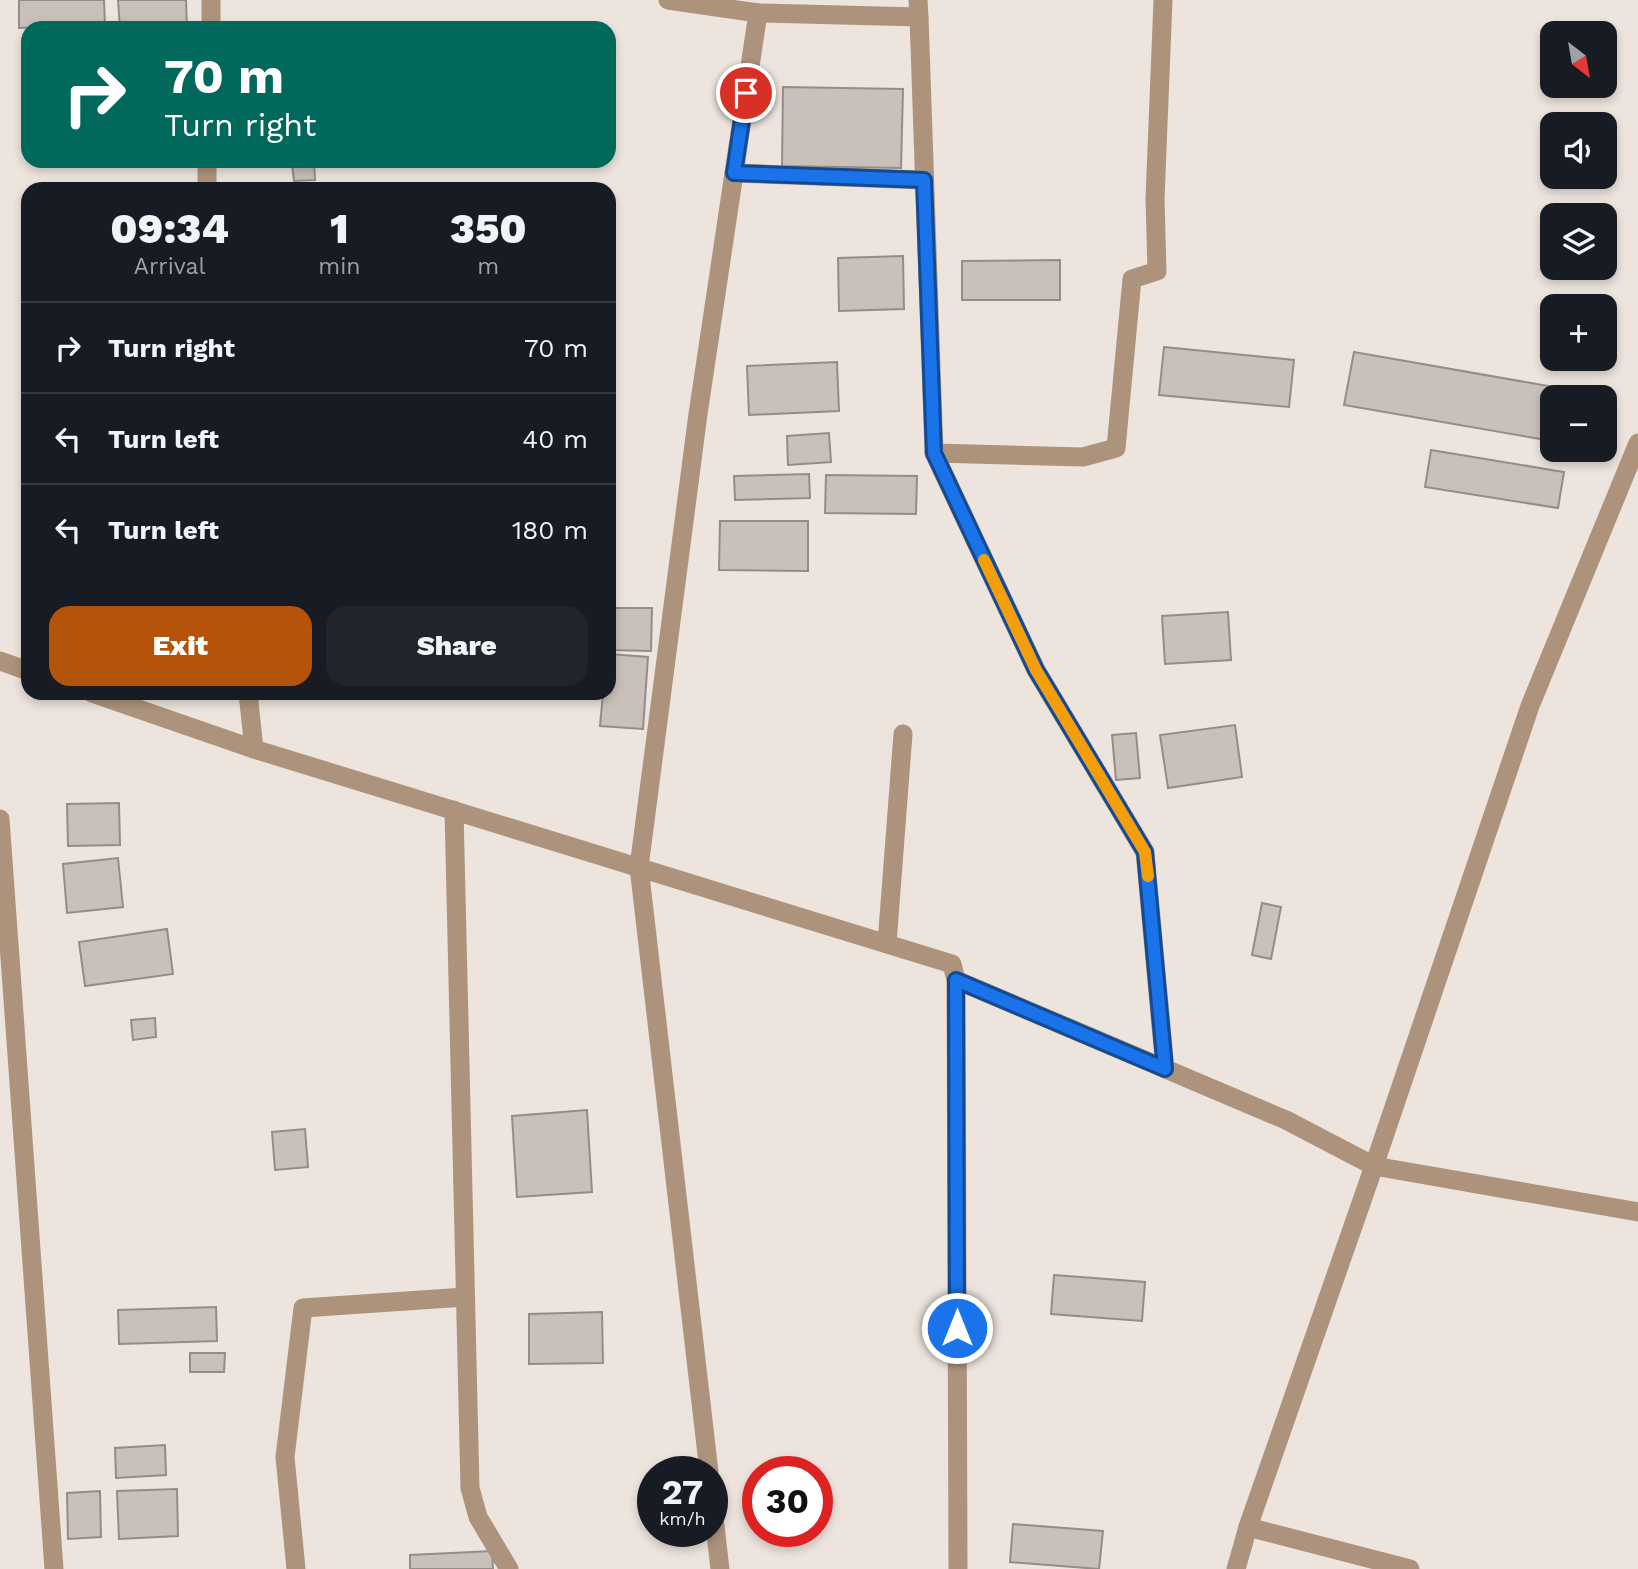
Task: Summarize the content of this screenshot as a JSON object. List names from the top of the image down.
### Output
{
  "north": "bottom right",
  "page": {
    "map_buttons": ["+", "−"],
    "turn": ["70 m", "Turn right"],
    "eta": [
      "09:34",
      "Arrival",
      "1",
      "min",
      "350",
      "m"
    ],
    "list": [
      {
        "name": "Turn right",
        "value": "70 m"
      },
      {
        "name": "Turn left",
        "value": "40 m"
      },
      {
        "name": "Turn left",
        "value": "180 m"
      }
    ],
    "buttons": ["Exit", "Share"],
    "speed": "27 km/h",
    "limit": "30"
  }
}
